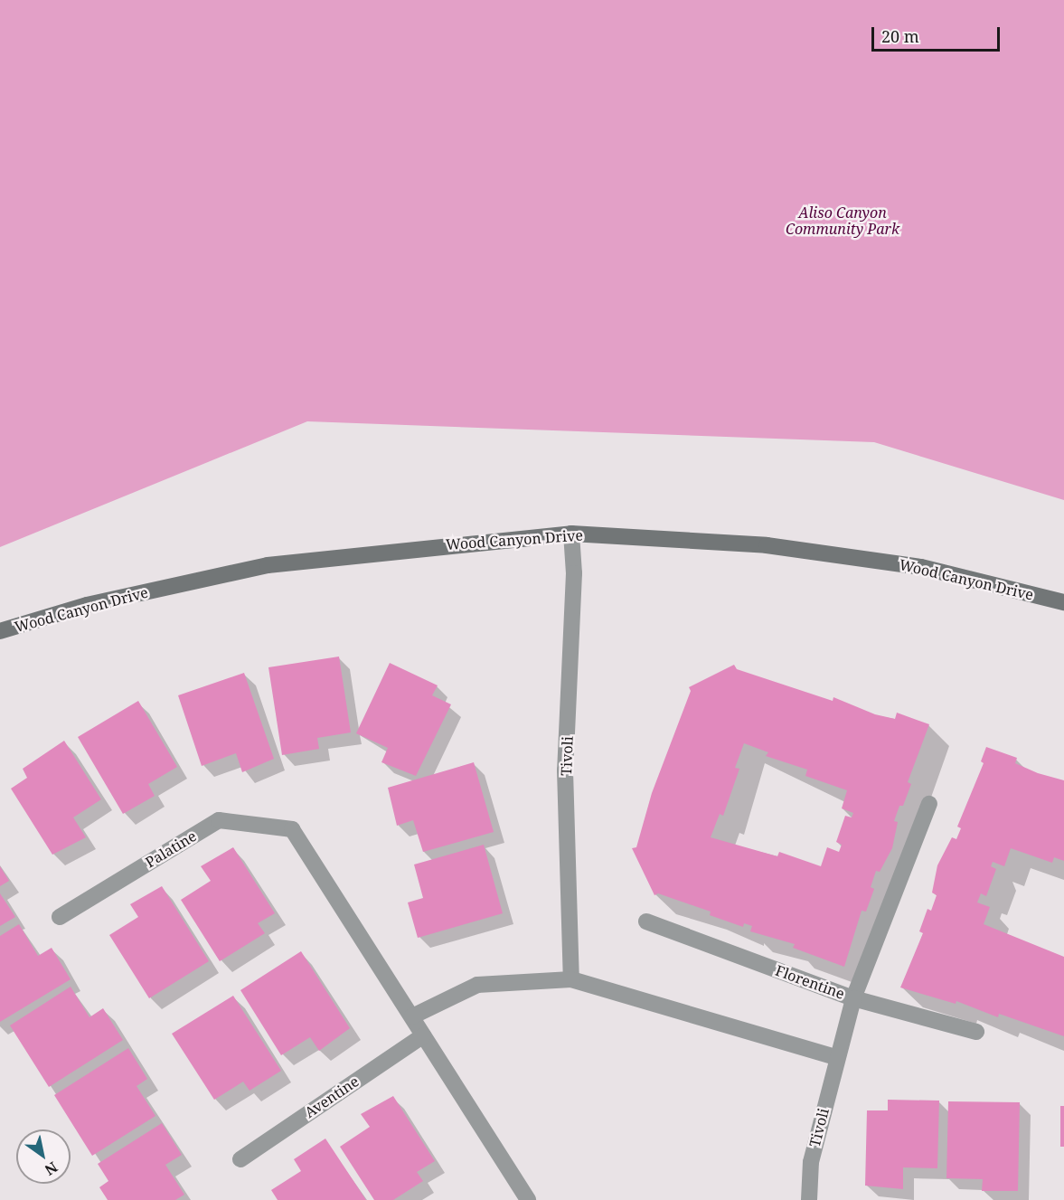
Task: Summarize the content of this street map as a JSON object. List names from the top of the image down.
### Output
{
  "streets": {
    "main road": ["Wood Canyon Drive"],
    "street": [
      "Tivoli",
      "Palatine",
      "Florentine",
      "Aventine"
    ]
  },
  "crossings": [
    ["Wood Canyon Drive", "Tivoli"],
    ["Tivoli", "Florentine"]
  ],
  "parks": ["Aliso Canyon Community Park"],
  "scale_bar": "20 m",
  "north": "bottom right"
}
